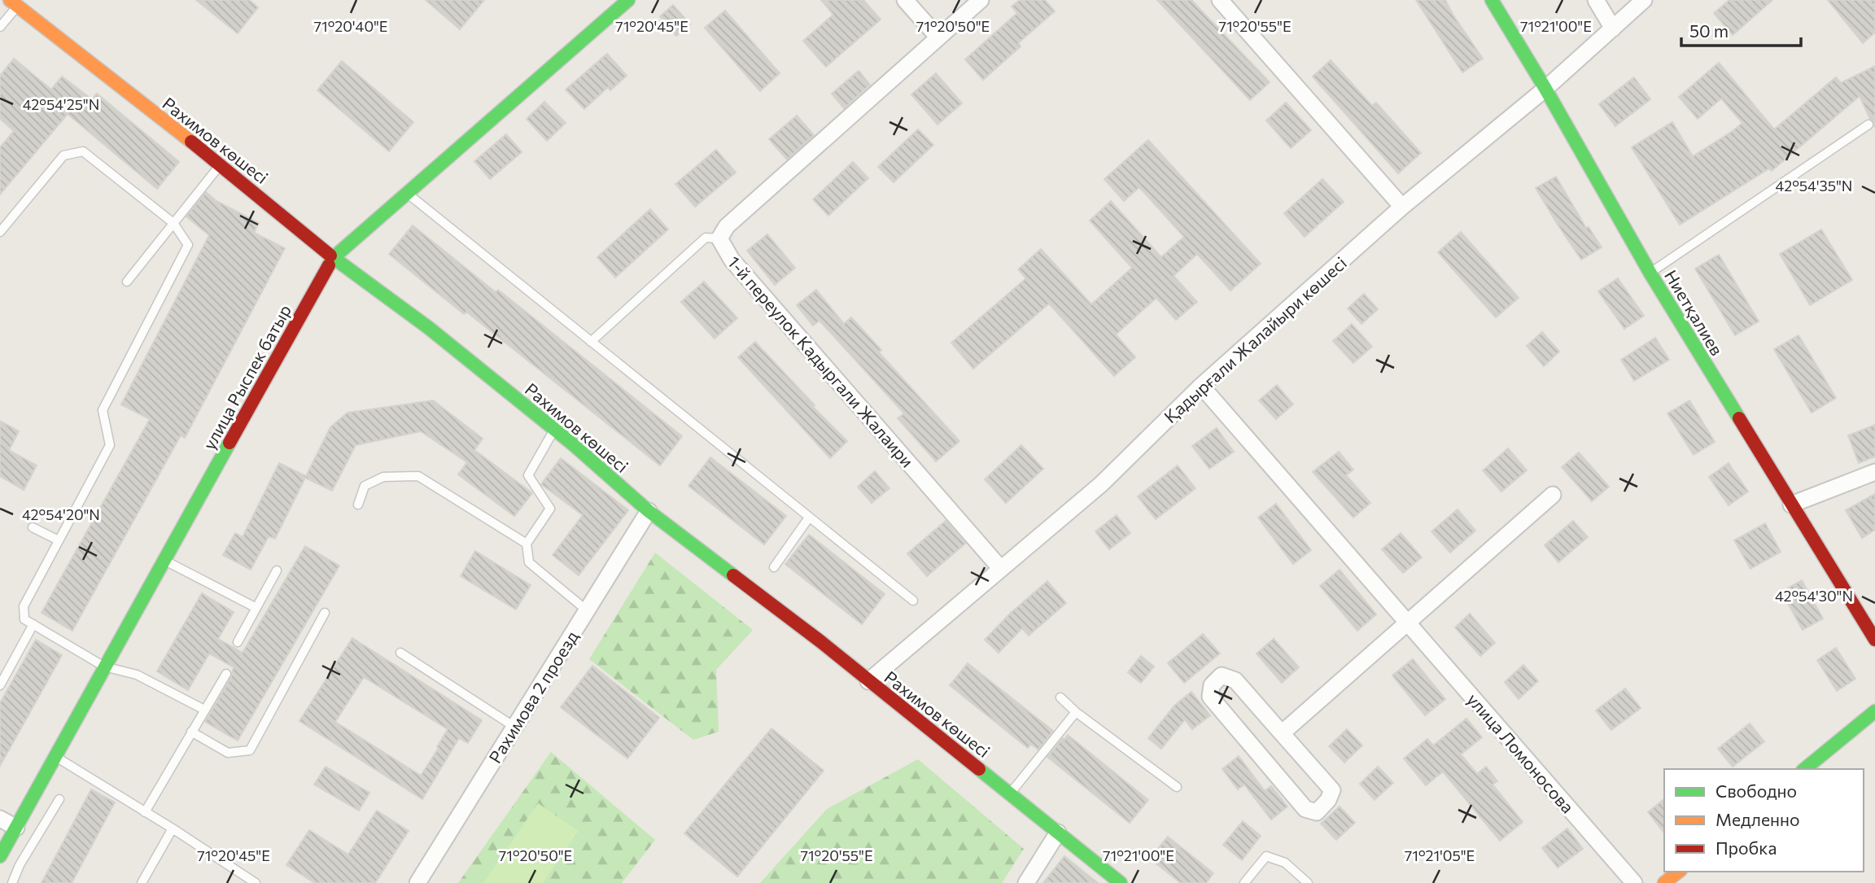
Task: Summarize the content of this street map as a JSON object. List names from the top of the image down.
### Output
{
  "streets": {
    "street": [
      "Рахимов көшесі",
      "Ниетқалиев",
      "Қадырғали Жалайыри көшесі",
      "1-й переулок Кадыргали Жалаири",
      "улица Рыспек батыр",
      "Рахимова 2 проезд",
      "улица Ломоносова"
    ]
  },
  "crossings": [
    ["Рахимов көшесі", "Қадырғали Жалайыри көшесі"],
    ["Рахимов көшесі", "улица Рыспек батыр"],
    ["Рахимов көшесі", "Рахимова 2 проезд"],
    ["Ниетқалиев", "Қадырғали Жалайыри көшесі"],
    ["Қадырғали Жалайыри көшесі", "1-й переулок Кадыргали Жалаири"],
    ["Қадырғали Жалайыри көшесі", "улица Ломоносова"]
  ],
  "legend": ["Свободно", "Медленно", "Пробка"],
  "scale_bar": "50 m",
  "coordinates": [
    "71°20'40\"E",
    "71°20'45\"E",
    "71°20'50\"E",
    "71°20'55\"E",
    "71°21'00\"E",
    "42°54'25\"N",
    "42°54'35\"N",
    "42°54'20\"N",
    "42°54'30\"N",
    "71°21'05\"E"
  ]
}
